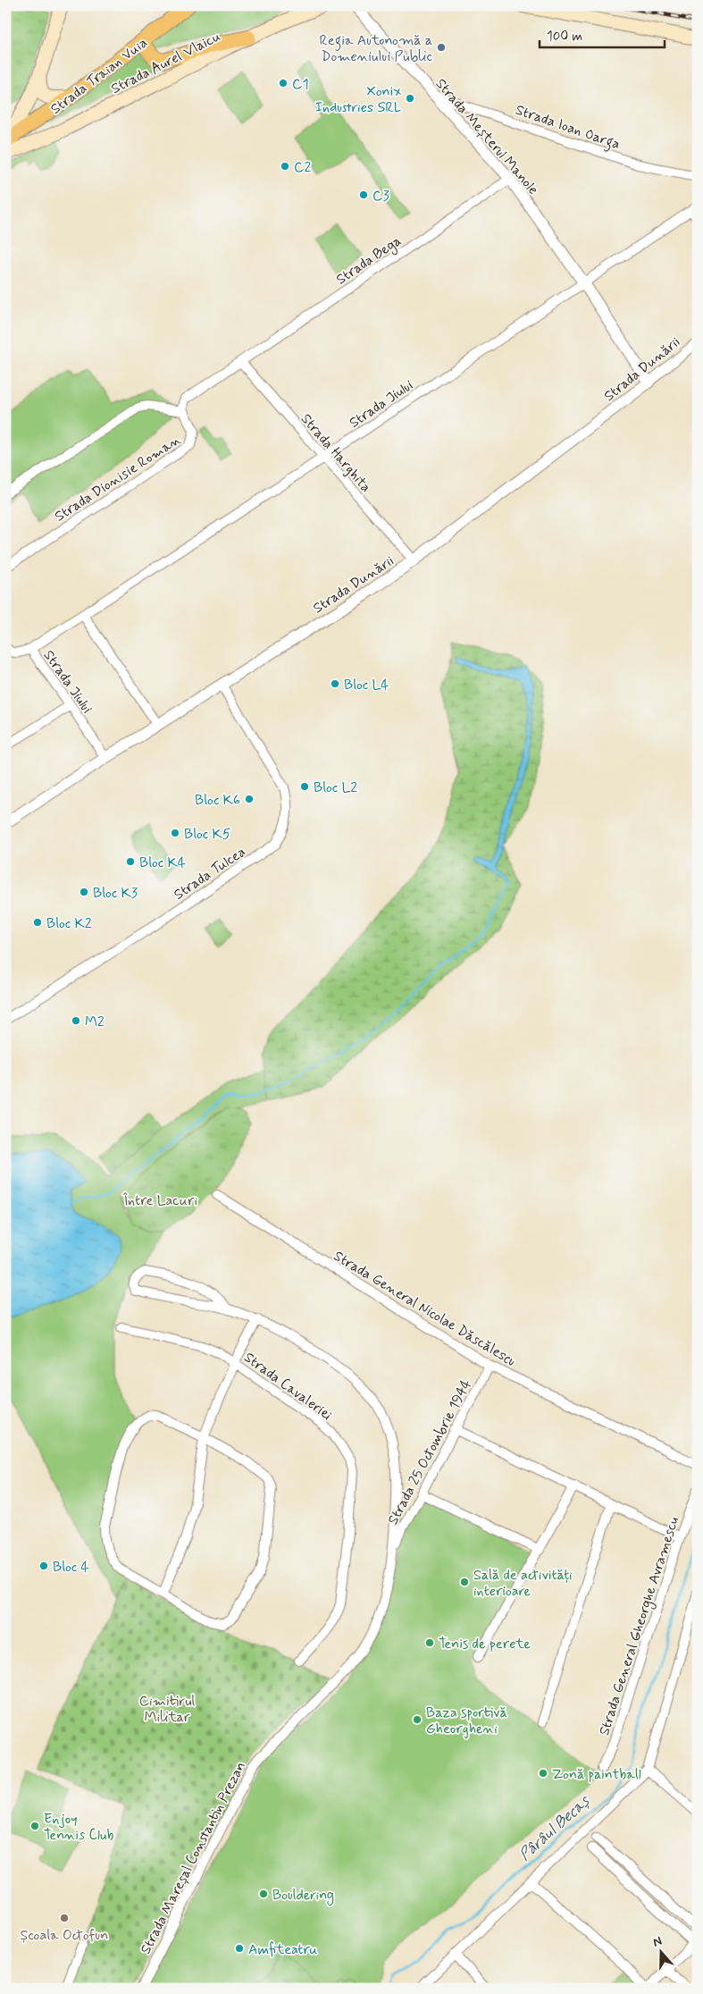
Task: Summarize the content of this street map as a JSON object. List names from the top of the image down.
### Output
{
  "streets": {
    "main road": ["Strada Aurel Vlaicu", "Strada Traian Vuia"],
    "street": [
      "Strada Ioan Oarga",
      "Strada Meșterul Manole",
      "Strada Bega",
      "Strada Dunării",
      "Strada Jiului",
      "Strada Harghita",
      "Strada Dionisie Roman",
      "Strada Tulcea",
      "Strada General Nicolae Dăscălescu",
      "Strada Cavaleriei",
      "Strada 25 Octombrie 1944",
      "Strada General Gheorghe Avramescu",
      "Strada Mareșal Constantin Prezan"
    ]
  },
  "crossings": [
    ["Strada Ioan Oarga", "Strada Meșterul Manole"],
    ["Strada Meșterul Manole", "Strada Bega"],
    ["Strada Meșterul Manole", "Strada Dunării"],
    ["Strada Meșterul Manole", "Strada Jiului"],
    ["Strada Bega", "Strada Harghita"],
    ["Strada Dunării", "Strada Jiului"],
    ["Strada Dunării", "Strada Harghita"],
    ["Strada Dunării", "Strada Tulcea"],
    ["Strada Jiului", "Strada Harghita"],
    ["Strada General Nicolae Dăscălescu", "Strada 25 Octombrie 1944"],
    ["Strada 25 Octombrie 1944", "Strada Mareșal Constantin Prezan"]
  ],
  "water": ["Pârâul Becaș"],
  "parks": ["Între Lacuri", "Cimitirul Militar"],
  "places": [
    "Regia Autonomă a Domeniului Public",
    "C1",
    "Xonix Industries SRL",
    "C2",
    "C3",
    "Bloc L4",
    "Bloc L2",
    "Bloc K6",
    "Bloc K5",
    "Bloc K4",
    "Bloc K3",
    "Bloc K2",
    "M2",
    "Bloc 4",
    "Sală de activități interioare",
    "Tenis de perete",
    "Baza sportivă Gheorgheni",
    "Zonă paintball",
    "Enjoy Tennis Club",
    "Bouldering",
    "Școala Octofun",
    "Amfiteatru"
  ],
  "scale_bar": "100 m",
  "north": "top"
}
